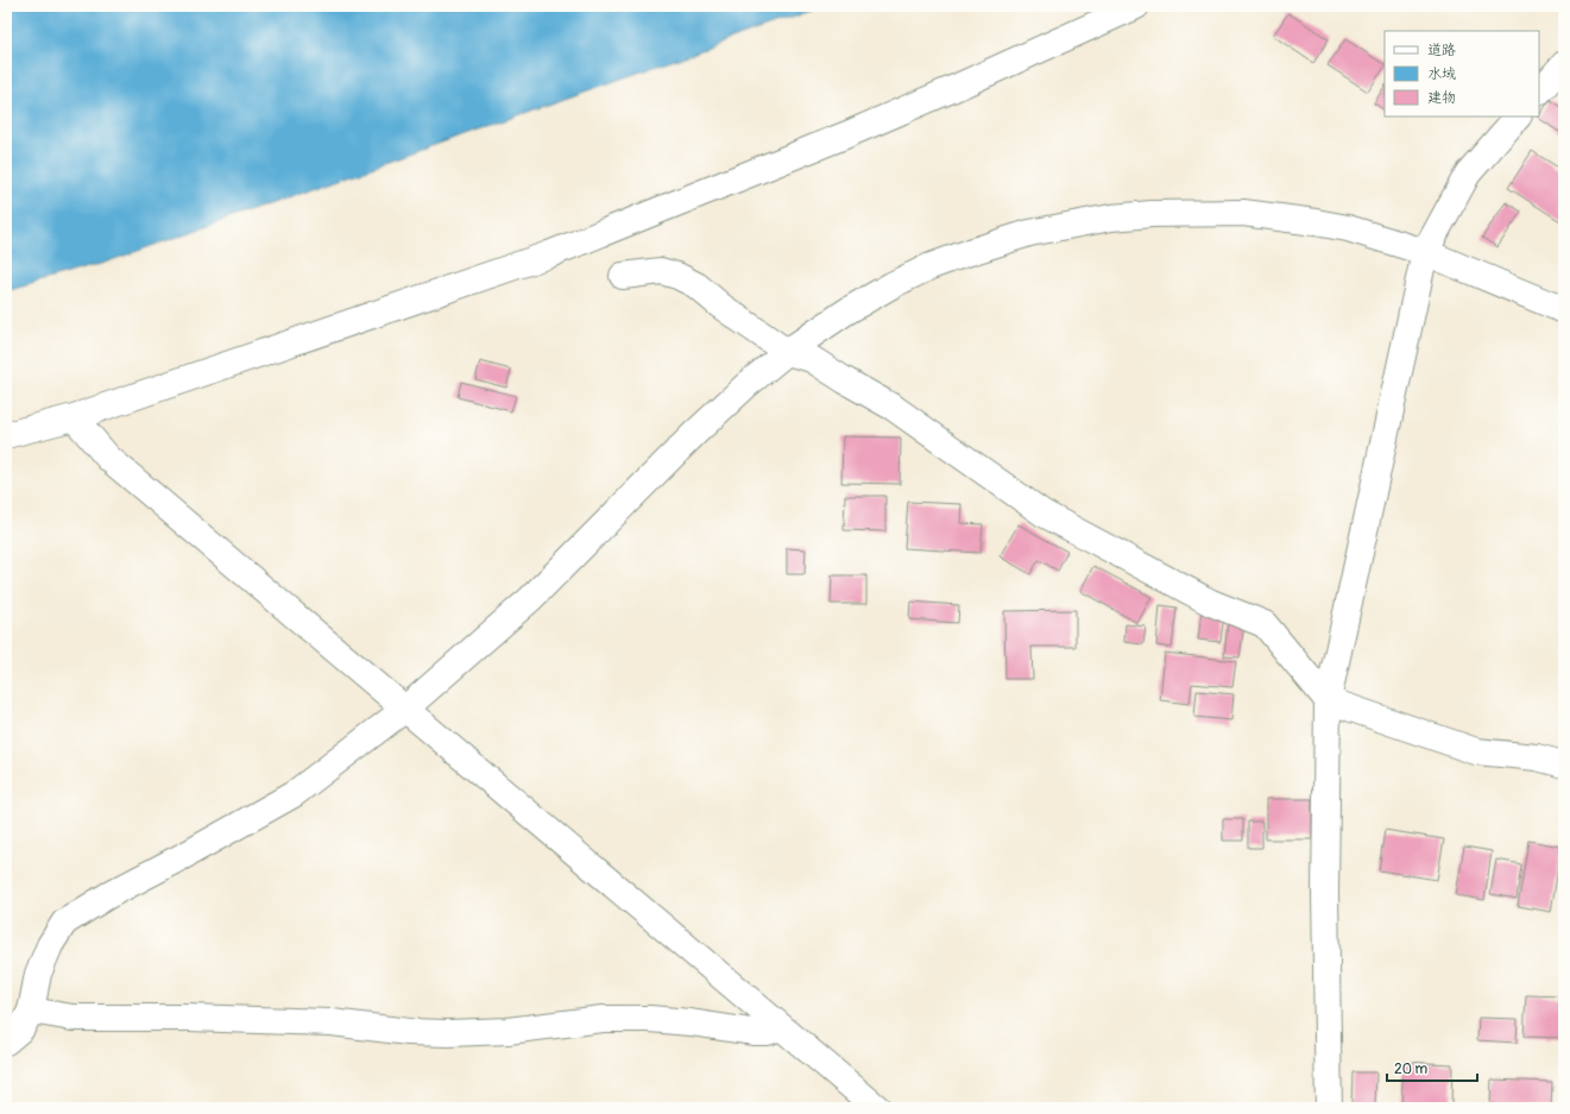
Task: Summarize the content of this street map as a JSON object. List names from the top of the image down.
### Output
{
  "legend": ["道路", "水域", "建物"],
  "scale_bar": "20 m"
}
